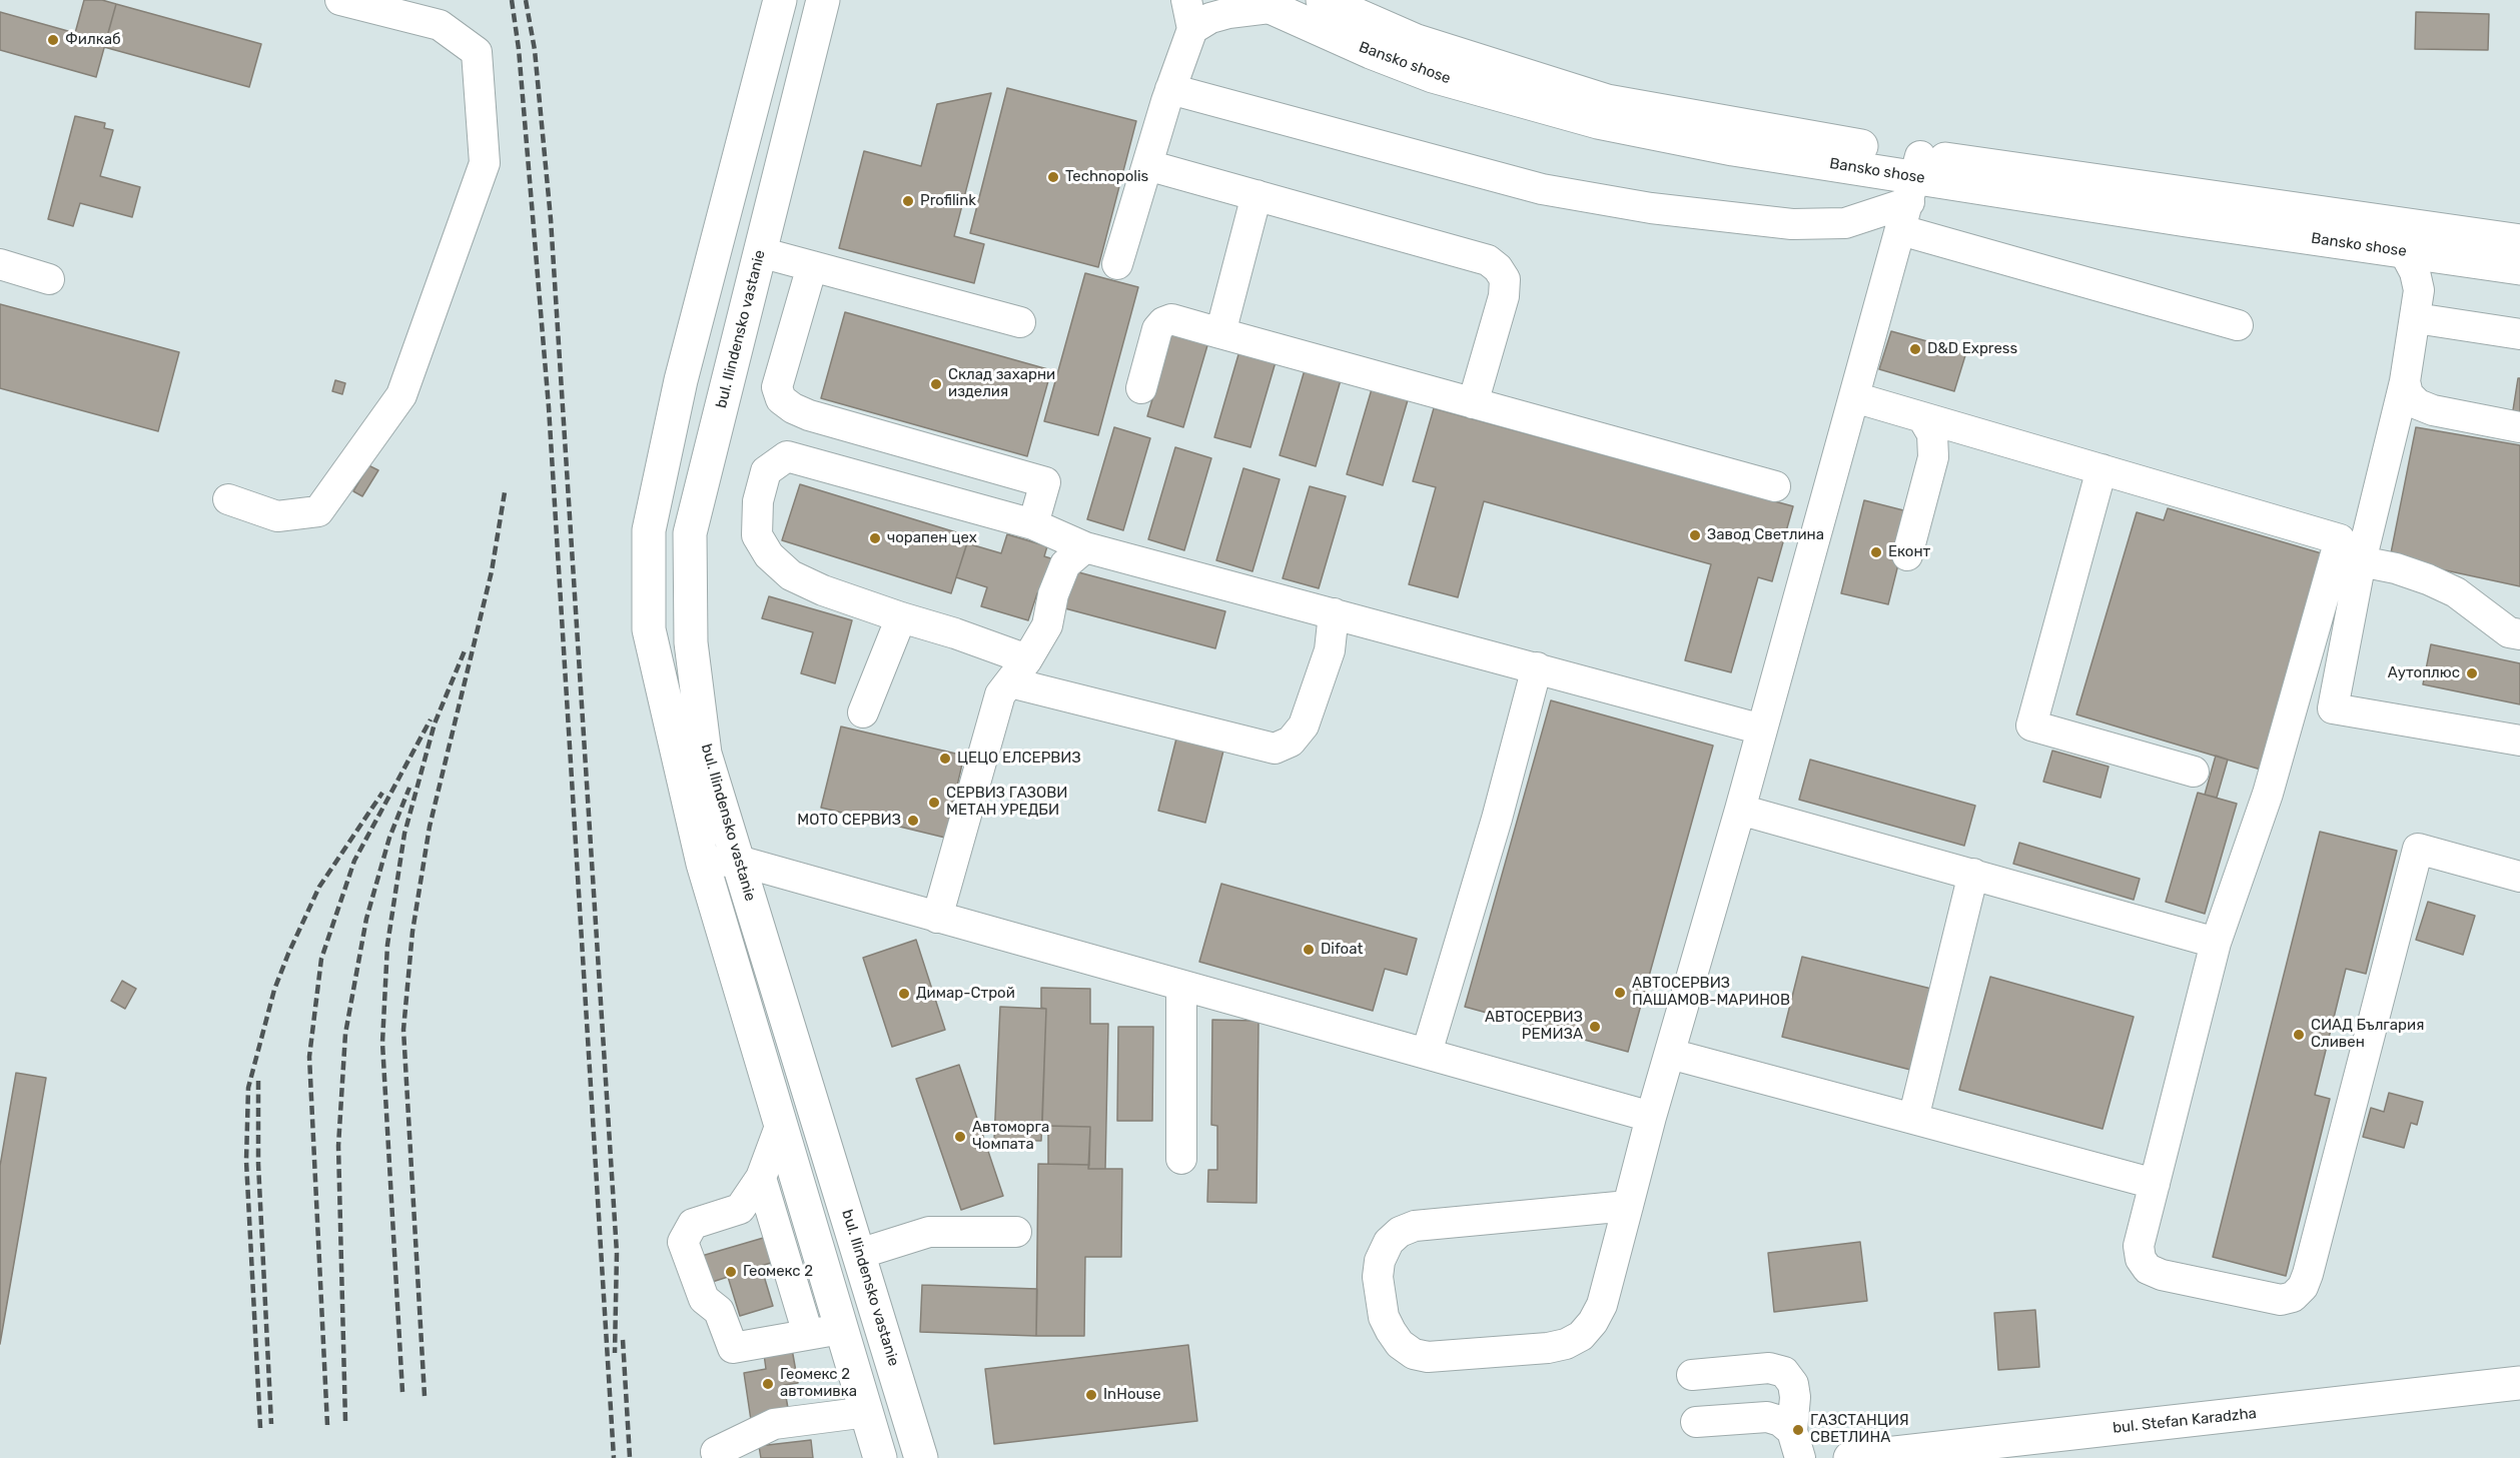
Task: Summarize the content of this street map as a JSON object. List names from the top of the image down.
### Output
{
  "streets": {
    "main road": ["Bansko shose", "bul. Ilindensko vastanie", "bul. Stefan Karadzha"]
  },
  "places": [
    "Филкаб",
    "Technopolis",
    "Profilink",
    "D&D Express",
    "Склад захарни изделия",
    "Завод Светлина",
    "чорапен цех",
    "Еконт",
    "Аутоплюс",
    "ЦЕЦО ЕЛСЕРВИЗ",
    "СЕРВИЗ ГАЗОВИ МЕТАН УРЕДБИ",
    "МОТО СЕРВИЗ",
    "Difoat",
    "АВТОСЕРВИЗ ПАШАМОВ-МАРИНОВ",
    "Димар-Строй",
    "АВТОСЕРВИЗ РЕМИЗА",
    "СИАД България Сливен",
    "Автоморга Чомпата",
    "Геомекс 2",
    "Геомекс 2 автомивка",
    "InHouse",
    "ГАЗСТАНЦИЯ СВЕТЛИНА"
  ]
}
